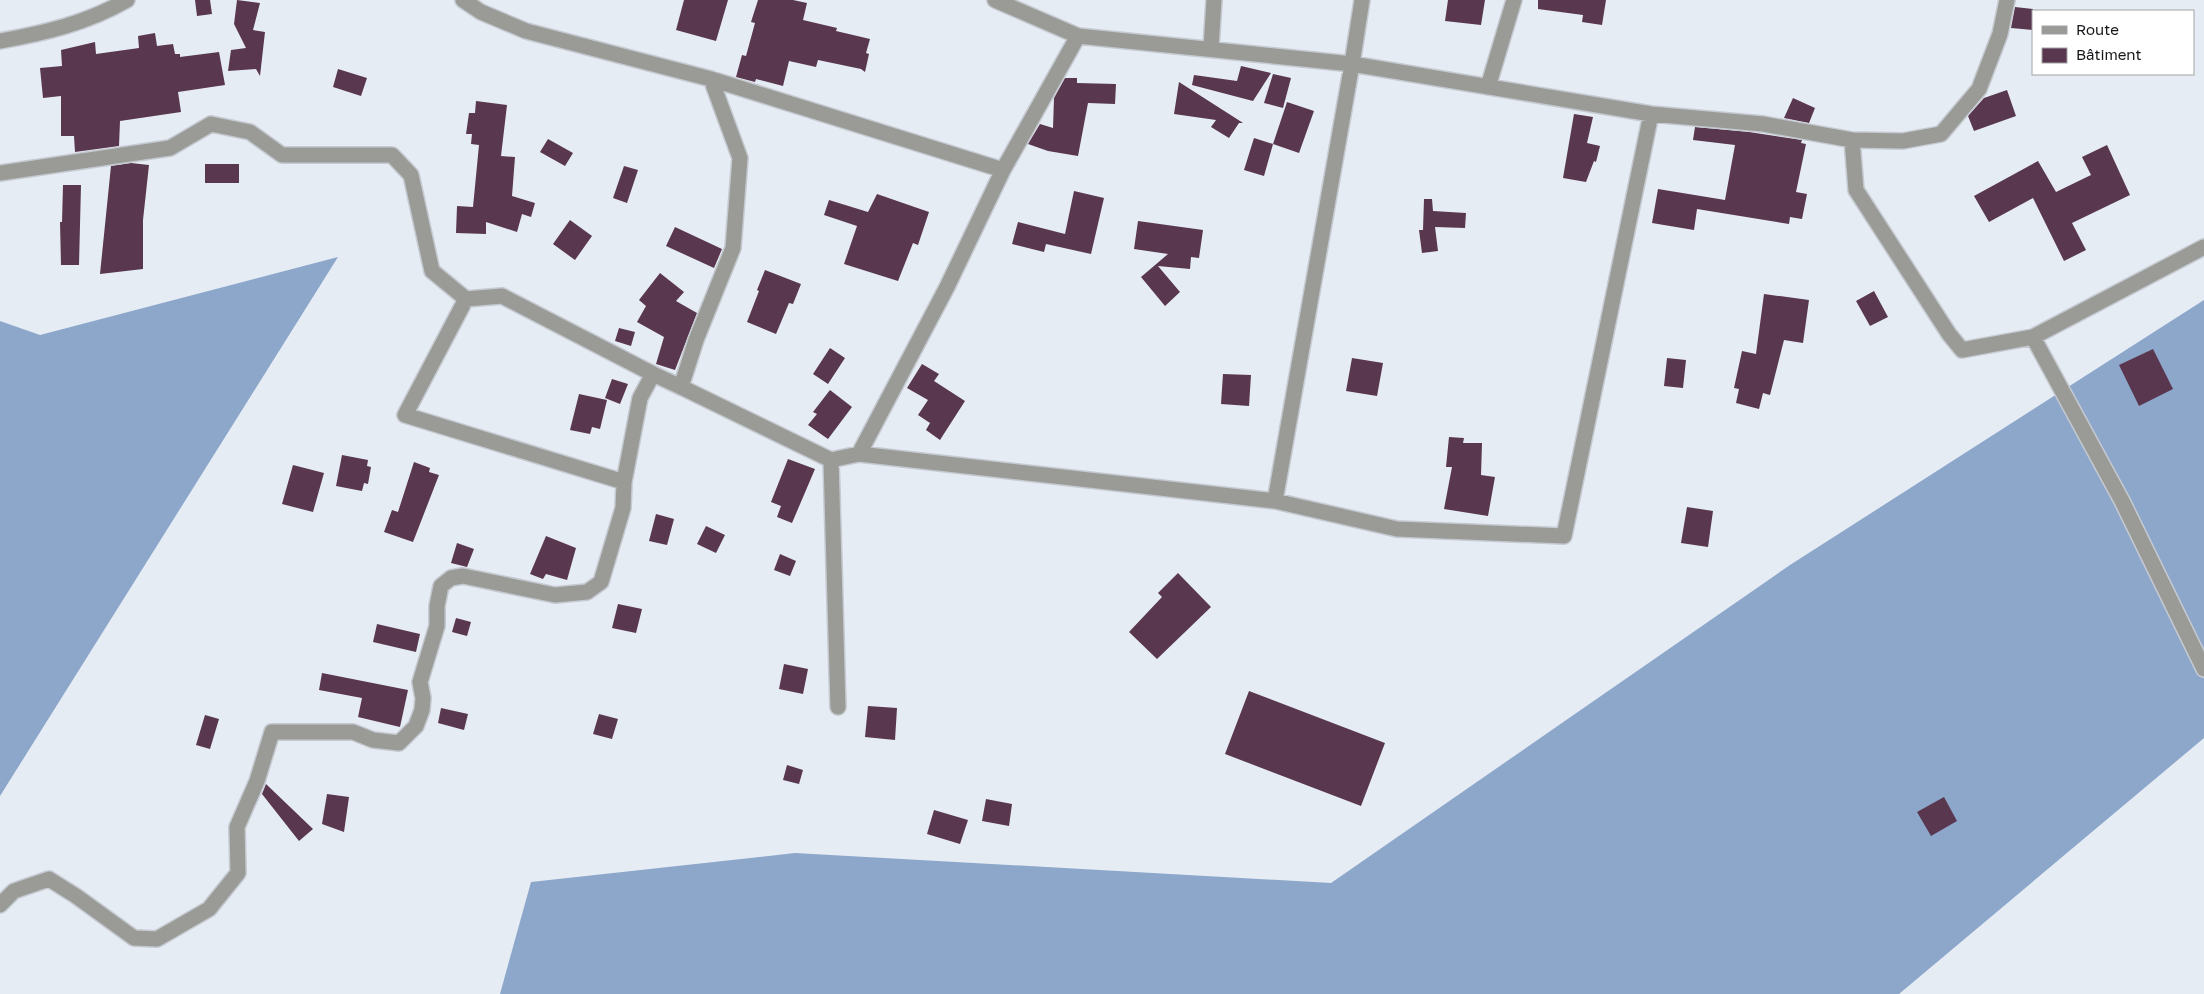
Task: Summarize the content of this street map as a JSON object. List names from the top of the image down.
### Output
{
  "legend": ["Route", "Bâtiment"]
}
